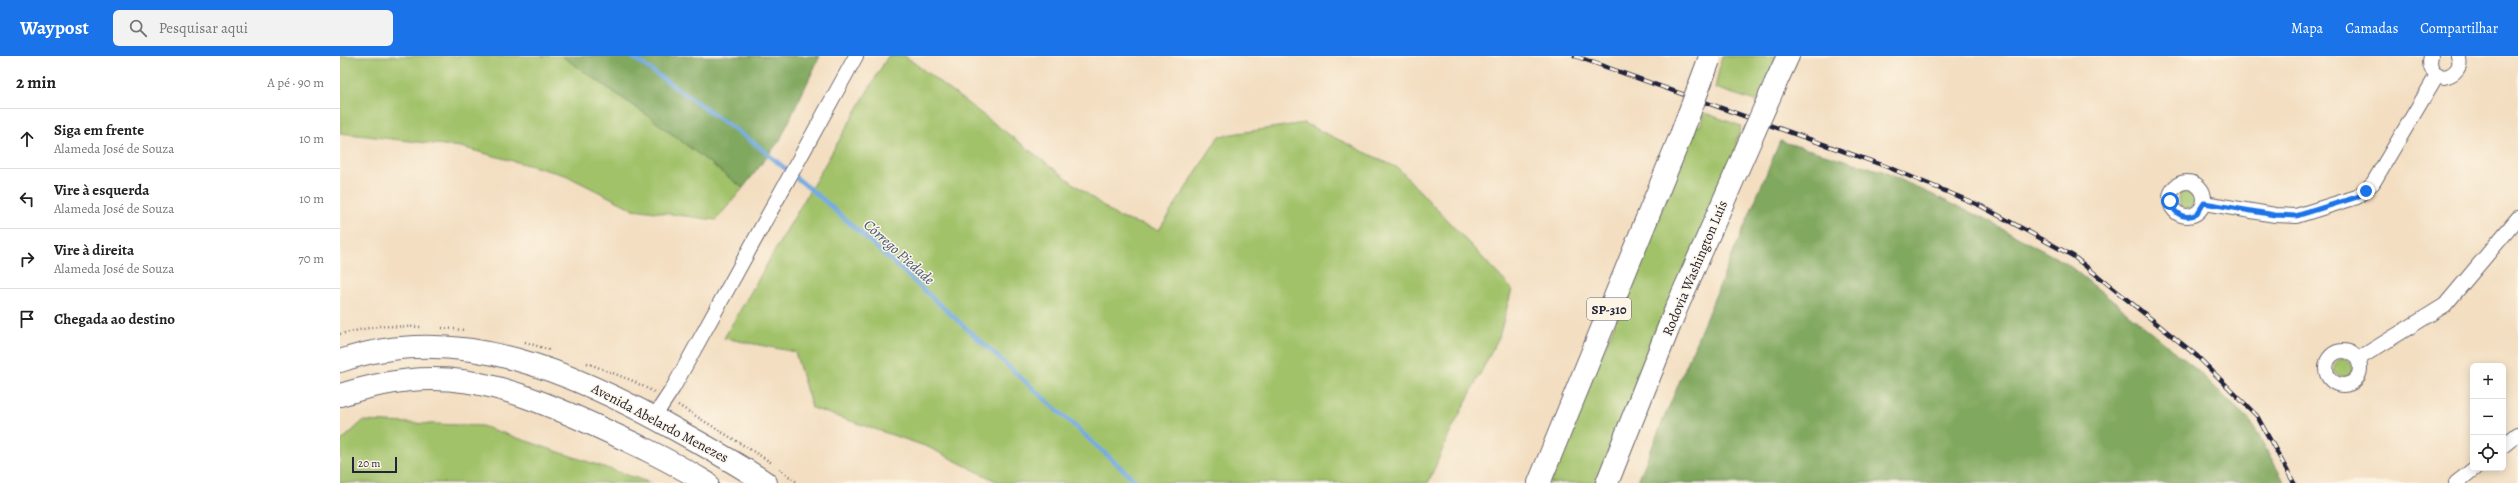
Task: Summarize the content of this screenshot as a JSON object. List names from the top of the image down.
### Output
{
  "streets": {
    "main road": ["Rodovia Washington Luís", "SP-310", "Avenida Abelardo Menezes"]
  },
  "water": ["Córrego Piedade"],
  "scale_bar": "20 m",
  "page": {
    "header": "Waypost",
    "search": "Pesquisar aqui",
    "nav": ["Mapa", "Camadas", "Compartilhar"],
    "heading": ["2 min", "A pé · 90 m"],
    "list": [
      ["Siga em frente", "Alameda José de Souza", "10 m"],
      ["Vire à esquerda", "Alameda José de Souza", "10 m"],
      ["Vire à direita", "Alameda José de Souza", "70 m"],
      "Chegada ao destino"
    ],
    "map_buttons": ["+", "−"],
    "scale": "20 m"
  }
}
